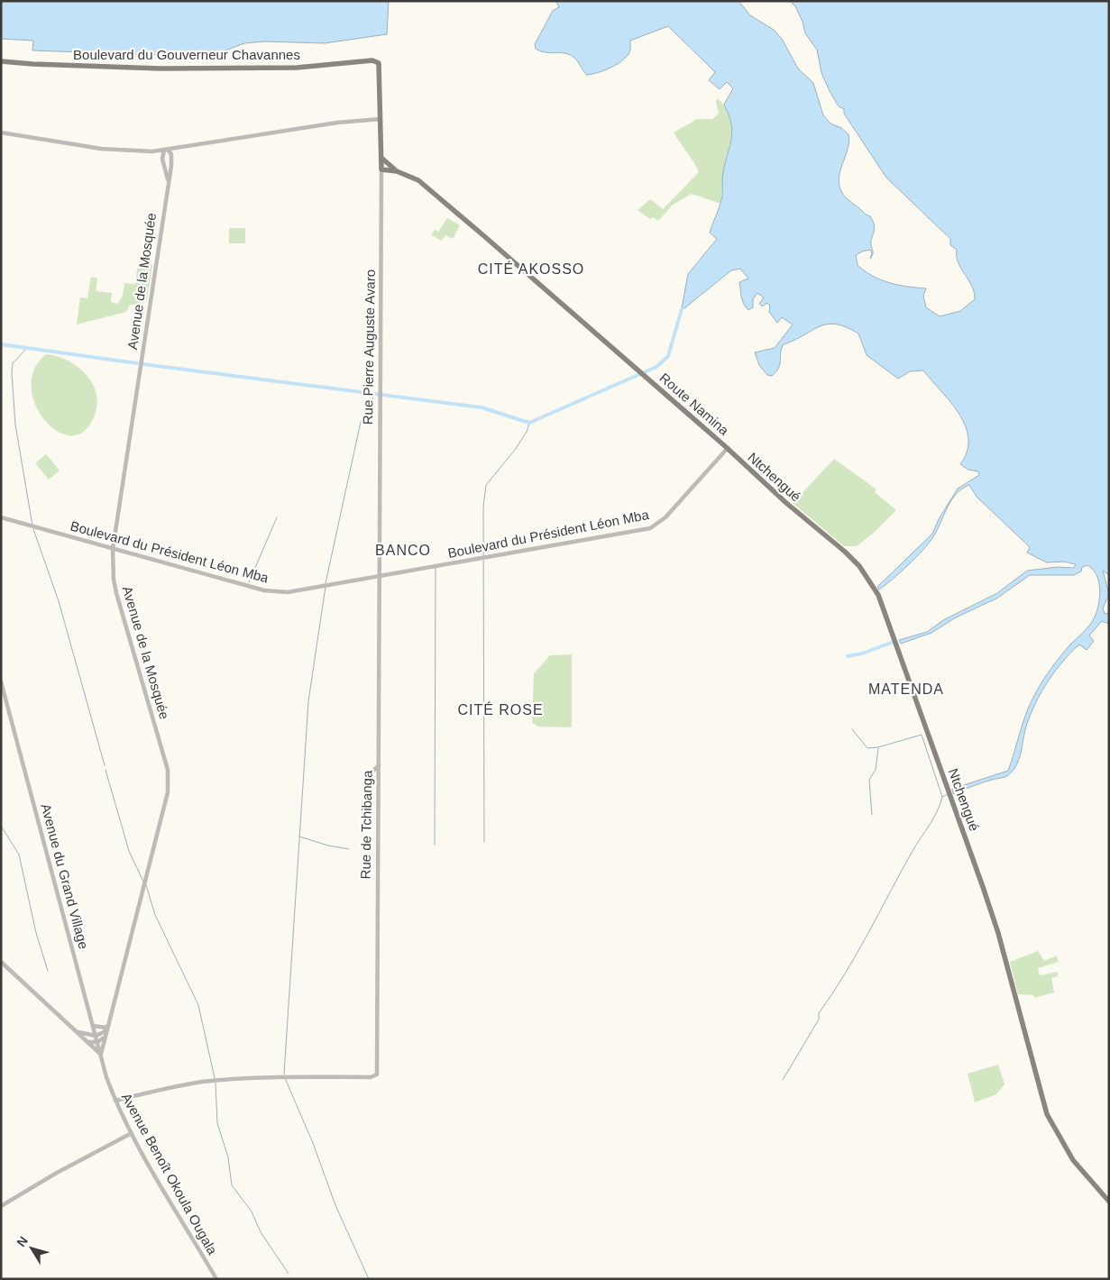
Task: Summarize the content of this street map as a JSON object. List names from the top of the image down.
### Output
{
  "streets": {
    "main road": [
      "Boulevard du Gouverneur Chavannes",
      "Rue Pierre Auguste Avaro",
      "Route Namina",
      "Ntchengué"
    ],
    "street": [
      "Avenue de la Mosquée",
      "Boulevard du Président Léon Mba",
      "Rue de Tchibanga",
      "Avenue du Grand Village",
      "Avenue Benoît Okoula Ougala"
    ]
  },
  "crossings": [
    ["Boulevard du Gouverneur Chavannes", "Rue Pierre Auguste Avaro"],
    ["Avenue de la Mosquée", "Boulevard du Président Léon Mba"],
    ["Avenue de la Mosquée", "Avenue du Grand Village"],
    ["Rue Pierre Auguste Avaro", "Boulevard du Président Léon Mba"],
    ["Rue Pierre Auguste Avaro", "Rue de Tchibanga"],
    ["Route Namina", "Ntchengué"],
    ["Route Namina", "Boulevard du Président Léon Mba"],
    ["Ntchengué", "Boulevard du Président Léon Mba"],
    ["Boulevard du Président Léon Mba", "Rue de Tchibanga"],
    ["Rue de Tchibanga", "Avenue Benoît Okoula Ougala"],
    ["Avenue du Grand Village", "Avenue Benoît Okoula Ougala"]
  ],
  "districts": [
    "CITÉ AKOSSO",
    "BANCO",
    "MATENDA",
    "CITÉ ROSE"
  ],
  "north": "top left"
}
